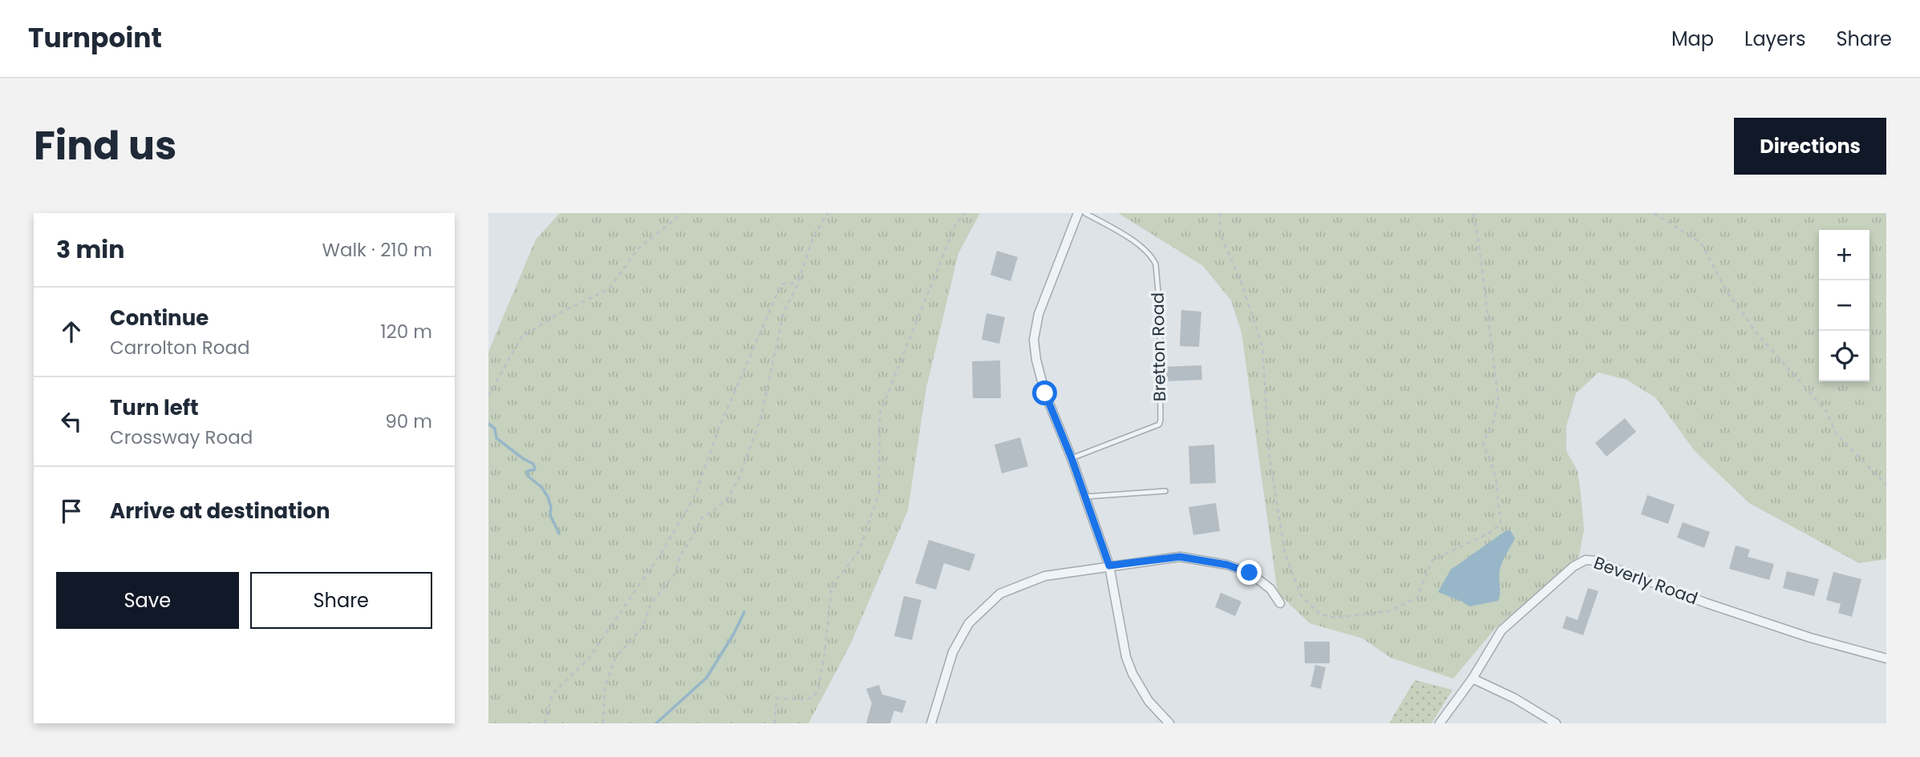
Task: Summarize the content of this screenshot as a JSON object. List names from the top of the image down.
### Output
{
  "streets": {
    "street": ["Beverly Road"],
    "lane": ["Bretton Road"]
  },
  "page": {
    "header": "Turnpoint",
    "nav": ["Map", "Layers", "Share"],
    "title": "Find us",
    "buttons": [
      "Directions",
      ["Save", "Share"]
    ],
    "heading": ["3 min", "Walk · 210 m"],
    "map_buttons": ["+", "−"],
    "list": [
      ["Continue", "Carrolton Road", "120 m"],
      ["Turn left", "Crossway Road", "90 m"],
      "Arrive at destination"
    ]
  }
}
